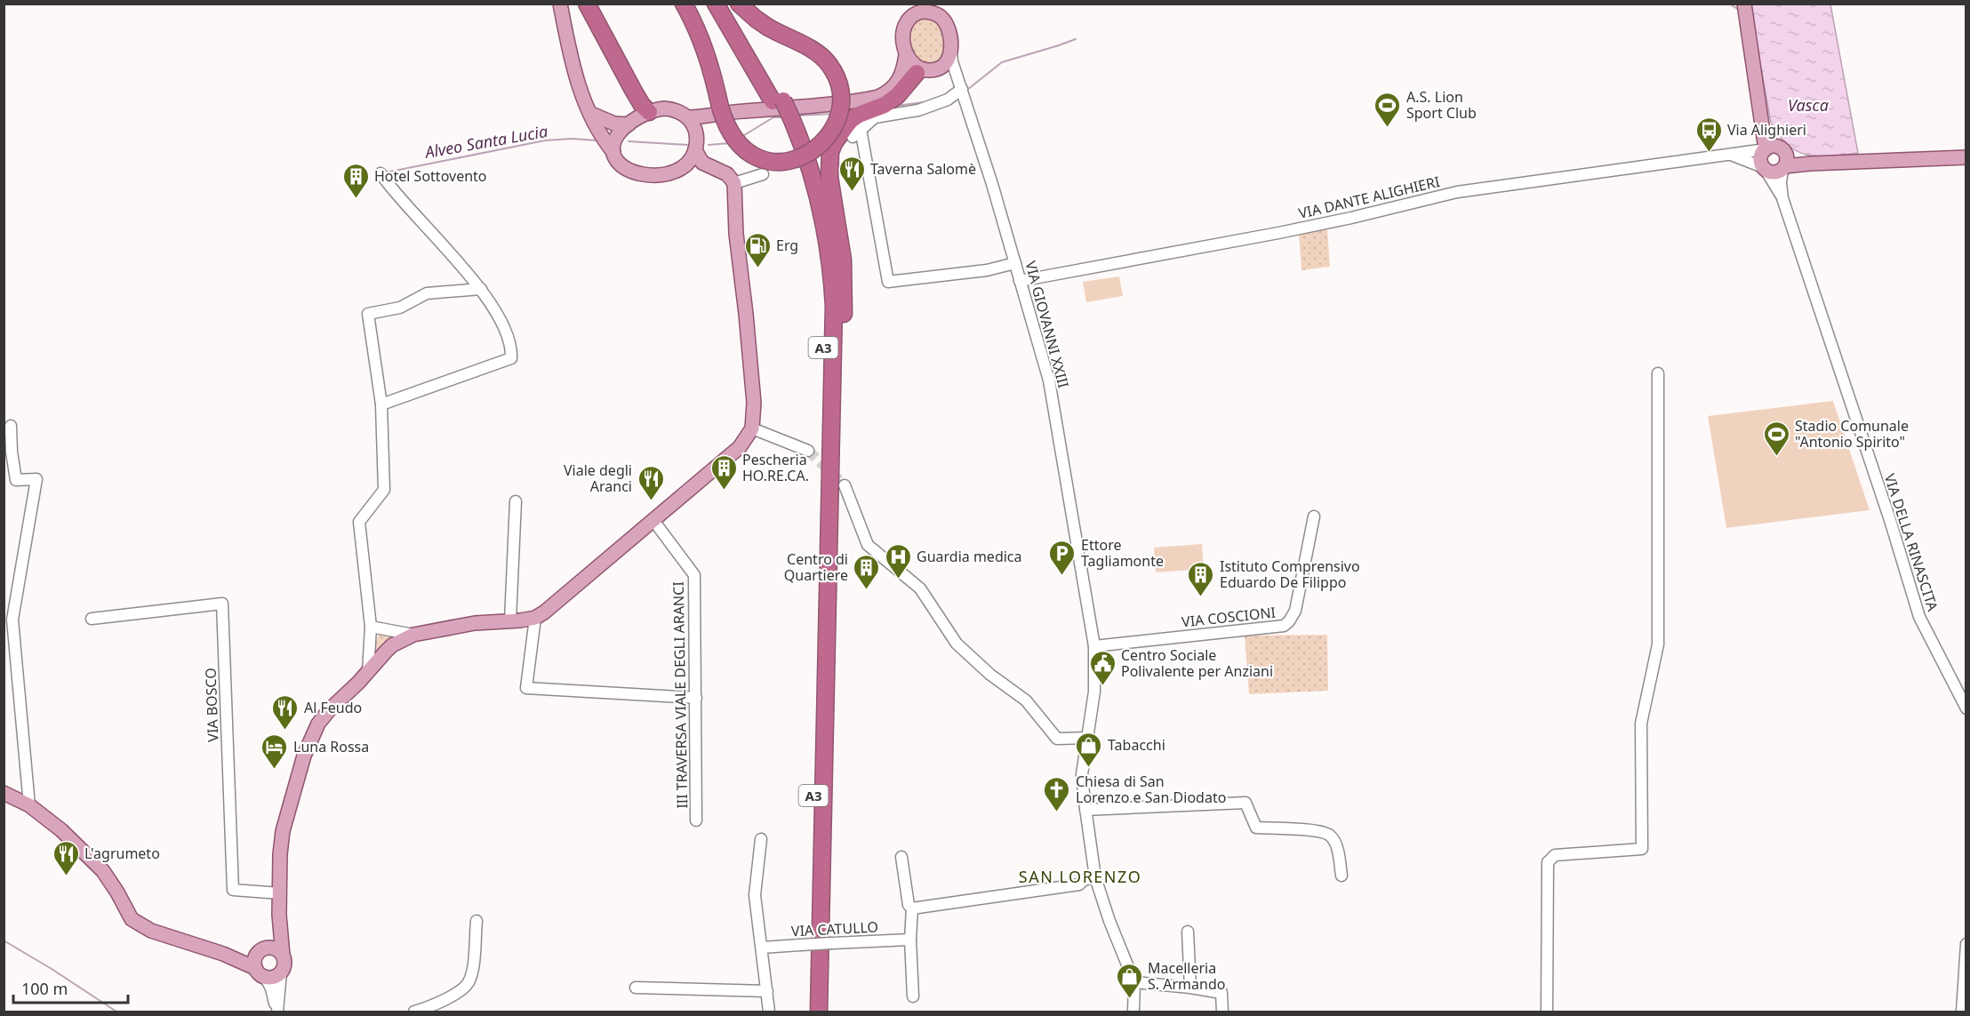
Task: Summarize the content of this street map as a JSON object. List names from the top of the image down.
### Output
{
  "streets": {
    "highway": ["A3"],
    "street": [
      "VIA DANTE ALIGHIERI",
      "VIA GIOVANNI XXIII",
      "VIA DELLA RINASCITA",
      "VIA COSCIONI",
      "III TRAVERSA VIALE DEGLI ARANCI",
      "VIA BOSCO",
      "VIA CATULLO"
    ]
  },
  "crossings": [
    ["VIA DANTE ALIGHIERI", "VIA GIOVANNI XXIII"],
    ["VIA DANTE ALIGHIERI", "VIA DELLA RINASCITA"],
    ["VIA GIOVANNI XXIII", "VIA COSCIONI"]
  ],
  "districts": ["SAN LORENZO"],
  "water": ["Vasca", "Alveo Santa Lucia"],
  "places": {
    "sports": ["A.S. Lion Sport Club", "Stadio Comunale \"Antonio Spirito\""],
    "bus stop": ["Via Alighieri"],
    "restaurant": [
      "Taverna Salomè",
      "Viale degli Aranci",
      "Al Feudo",
      "L'agrumeto"
    ],
    "building": [
      "Hotel Sottovento",
      "Pescheria HO.RE.CA.",
      "Centro di Quartiere",
      "Istituto Comprensivo Eduardo De Filippo"
    ],
    "fuel station": ["Erg"],
    "parking": ["Ettore Tagliamonte"],
    "hospital": ["Guardia medica"],
    "public building": ["Centro Sociale Polivalente per Anziani"],
    "shop": ["Tabacchi", "Macelleria S. Armando"],
    "hotel": ["Luna Rossa"],
    "church": ["Chiesa di San Lorenzo e San Diodato"]
  },
  "scale_bar": "100 m"
}
